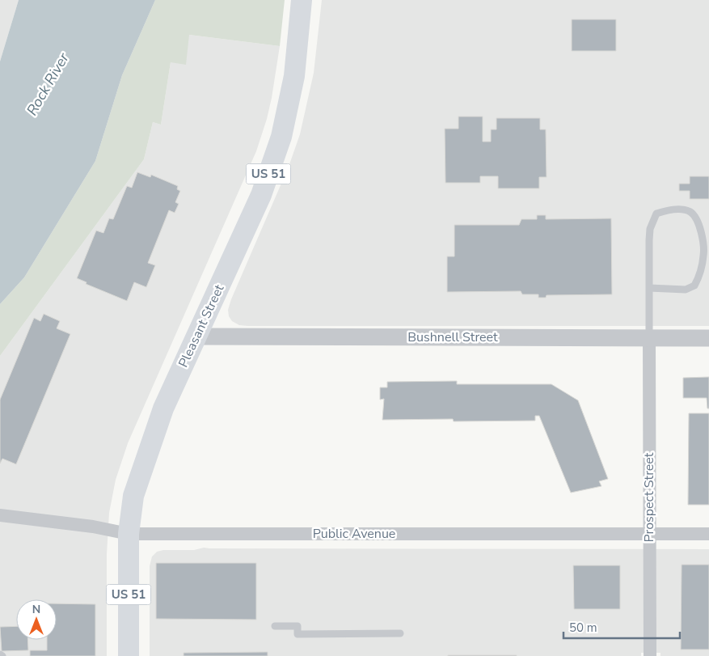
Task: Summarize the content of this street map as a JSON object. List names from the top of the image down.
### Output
{
  "streets": {
    "main road": ["US 51", "Pleasant Street"],
    "street": ["Bushnell Street", "Prospect Street", "Public Avenue"]
  },
  "crossings": [
    ["Pleasant Street", "Bushnell Street"],
    ["Pleasant Street", "Public Avenue"],
    ["Bushnell Street", "Prospect Street"],
    ["Prospect Street", "Public Avenue"]
  ],
  "water": ["Rock River"],
  "scale_bar": "50 m",
  "north": "top"
}
